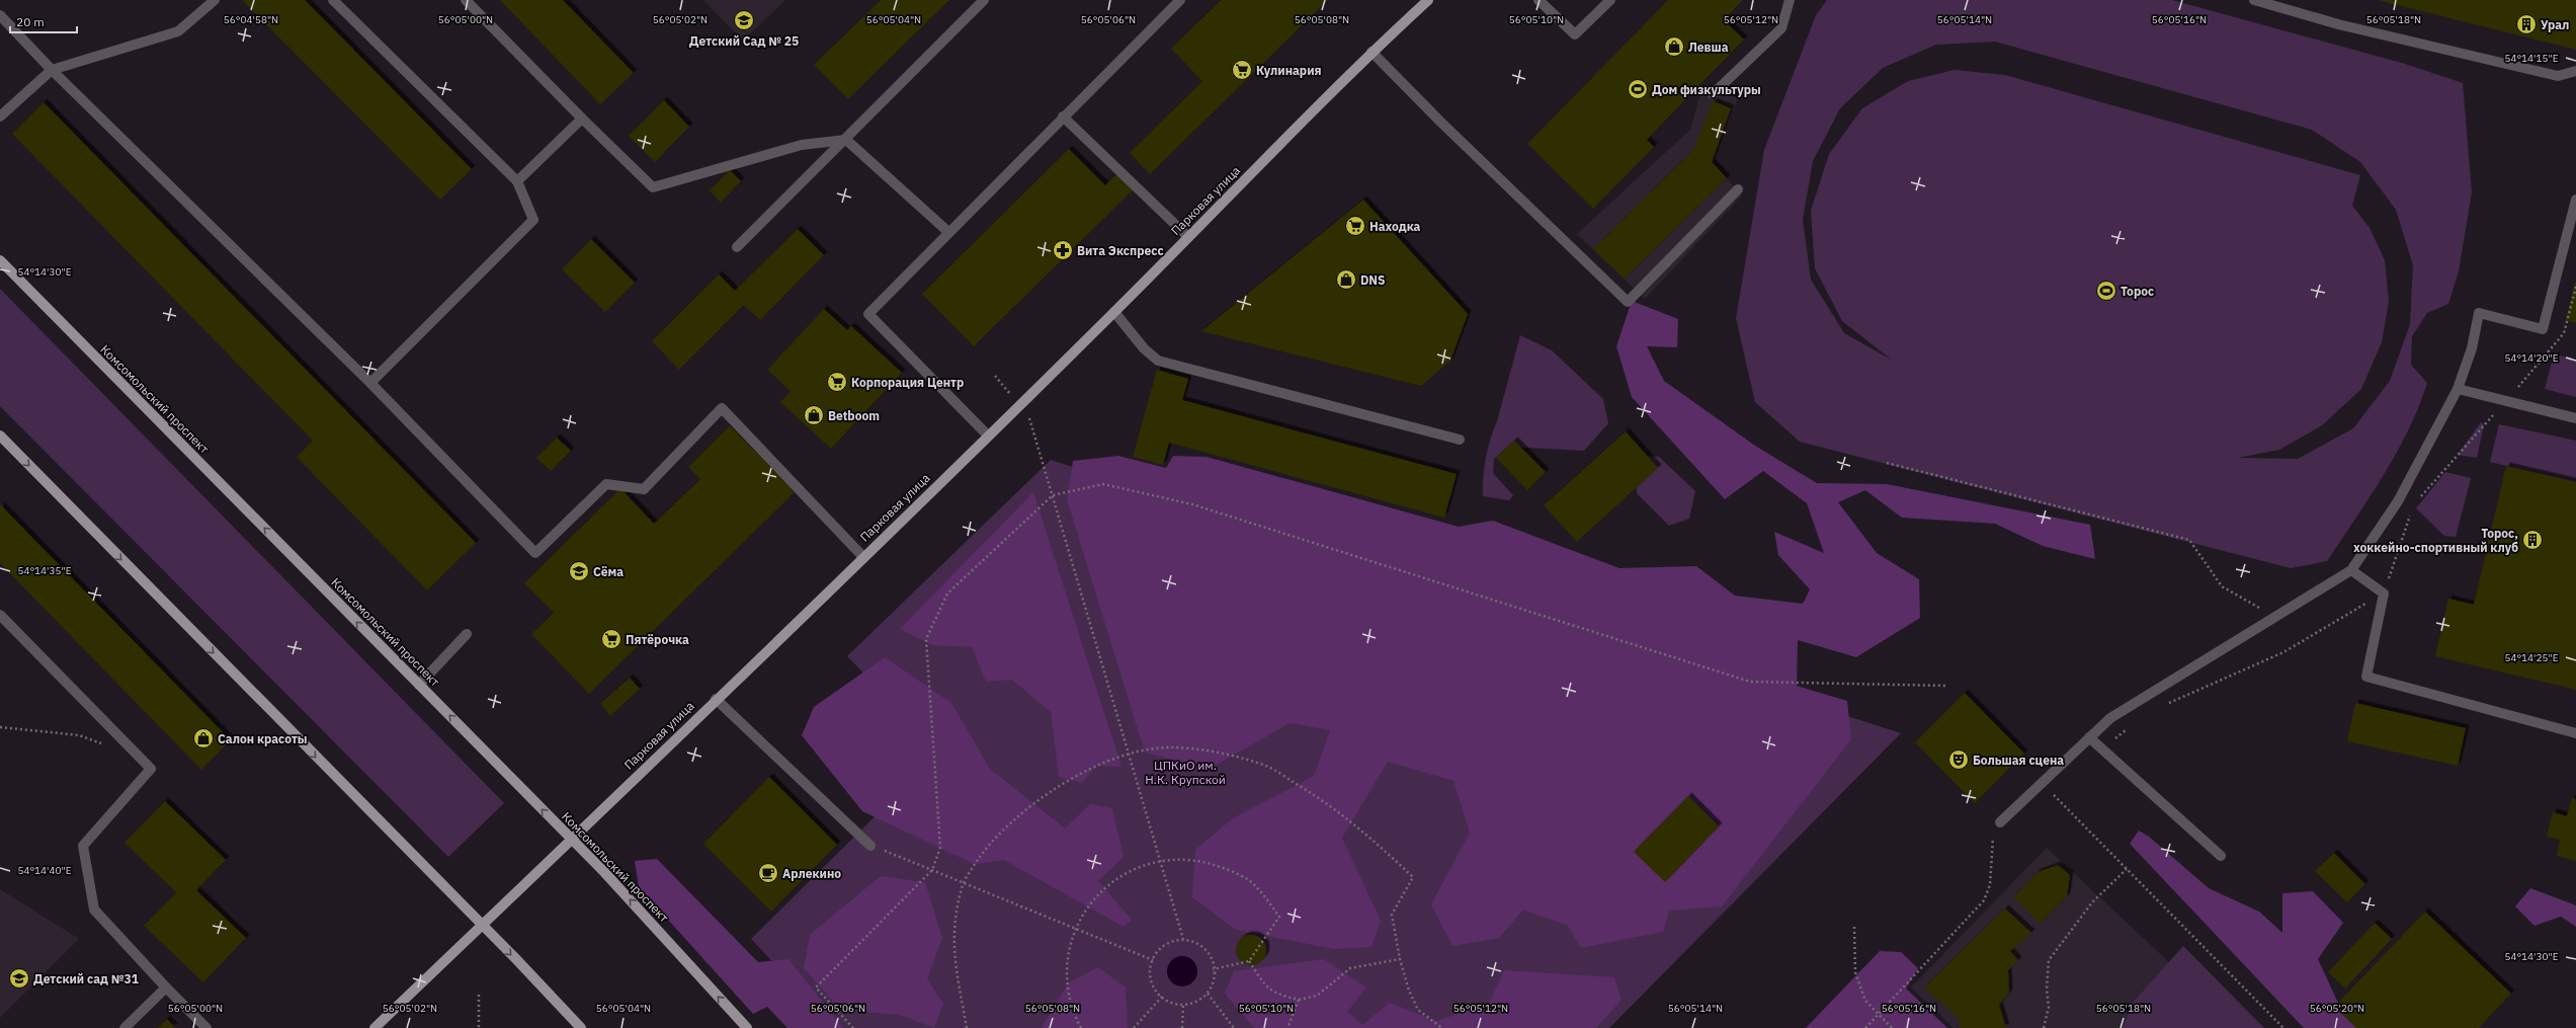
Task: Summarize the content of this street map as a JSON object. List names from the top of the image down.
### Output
{
  "streets": {
    "main road": ["Парковая улица", "Комсомольский проспект"]
  },
  "crossings": [
    ["Парковая улица", "Комсомольский проспект"]
  ],
  "one_way": ["Комсомольский проспект"],
  "parks": ["ЦПКиО им. Н.К. Крупской"],
  "places": {
    "school or university": ["Детский Сад № 25", "Сёма", "Детский сад №31"],
    "building": ["Урал", "Торос, хоккейно-спортивный клуб"],
    "shop": [
      "Левша",
      "DNS",
      "Betboom",
      "Салон красоты"
    ],
    "supermarket": [
      "Кулинария",
      "Находка",
      "Корпорация Центр",
      "Пятёрочка"
    ],
    "sports": ["Дом физкультуры", "Торос"],
    "pharmacy": ["Вита Экспресс"],
    "theatre": ["Большая сцена"],
    "cafe": ["Арлекино"]
  },
  "scale_bar": "20 m",
  "coordinates": [
    "56°04'58\"N",
    "56°05'00\"N",
    "56°05'02\"N",
    "56°05'04\"N",
    "56°05'06\"N",
    "56°05'08\"N",
    "56°05'10\"N",
    "56°05'12\"N",
    "56°05'14\"N",
    "56°05'16\"N",
    "56°05'18\"N",
    "54°14'15\"E",
    "54°14'30\"E",
    "54°14'20\"E",
    "54°14'35\"E",
    "54°14'25\"E",
    "54°14'40\"E",
    "56°05'20\"N"
  ]
}
